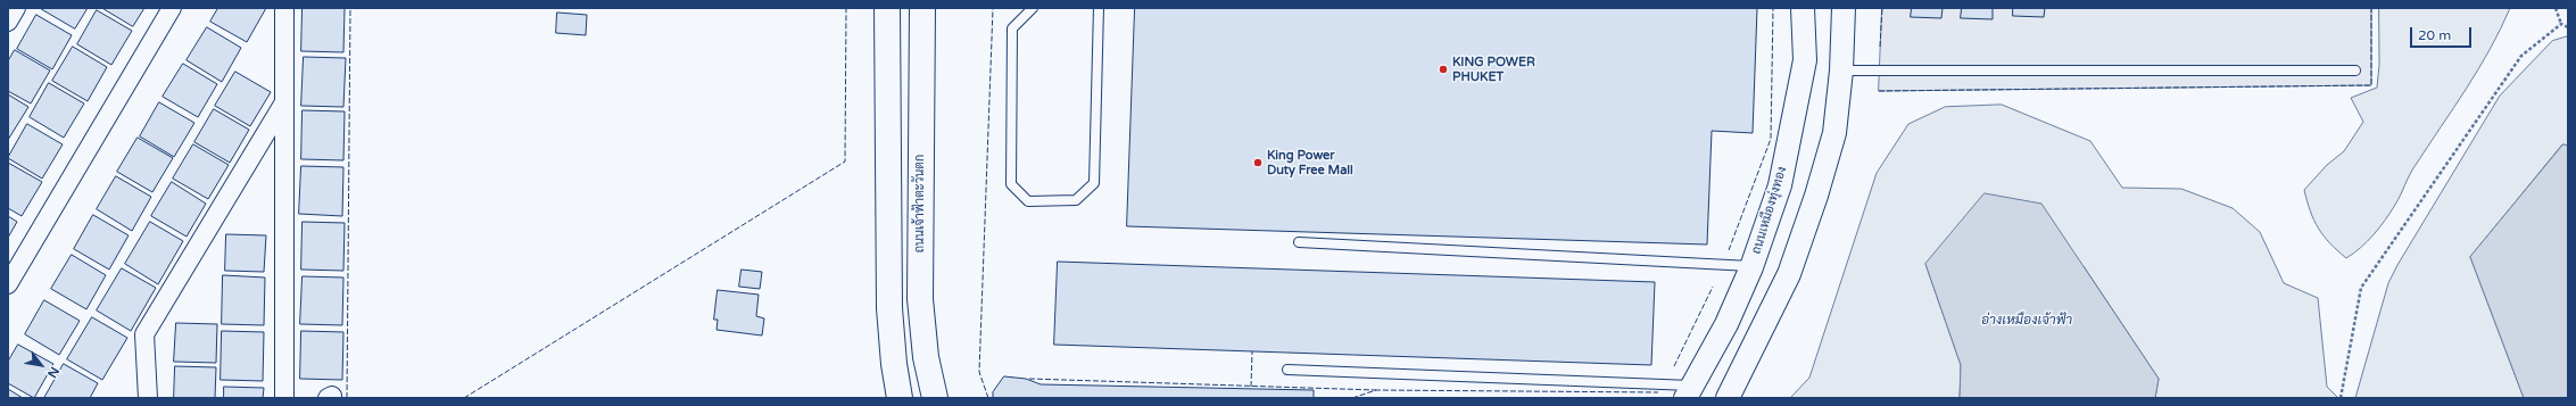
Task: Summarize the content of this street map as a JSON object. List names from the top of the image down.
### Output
{
  "streets": {
    "main road": ["ถนนเจ้าฟ้าตะวันตก"],
    "street": ["ถนนเหมืองทุ่งทอง"]
  },
  "water": ["อ่างเหมืองเจ้าฟ้า"],
  "places": ["KING POWER PHUKET", "King Power Duty Free Mall"],
  "scale_bar": "20 m",
  "north": "bottom right"
}
